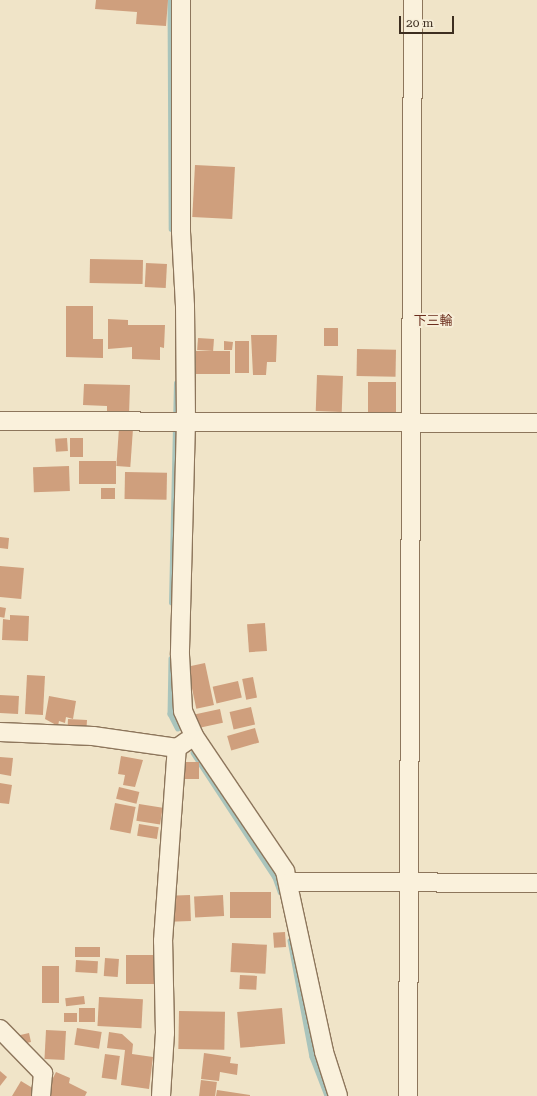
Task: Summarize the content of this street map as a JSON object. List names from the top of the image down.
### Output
{
  "districts": ["下三輪"],
  "scale_bar": "20 m"
}
